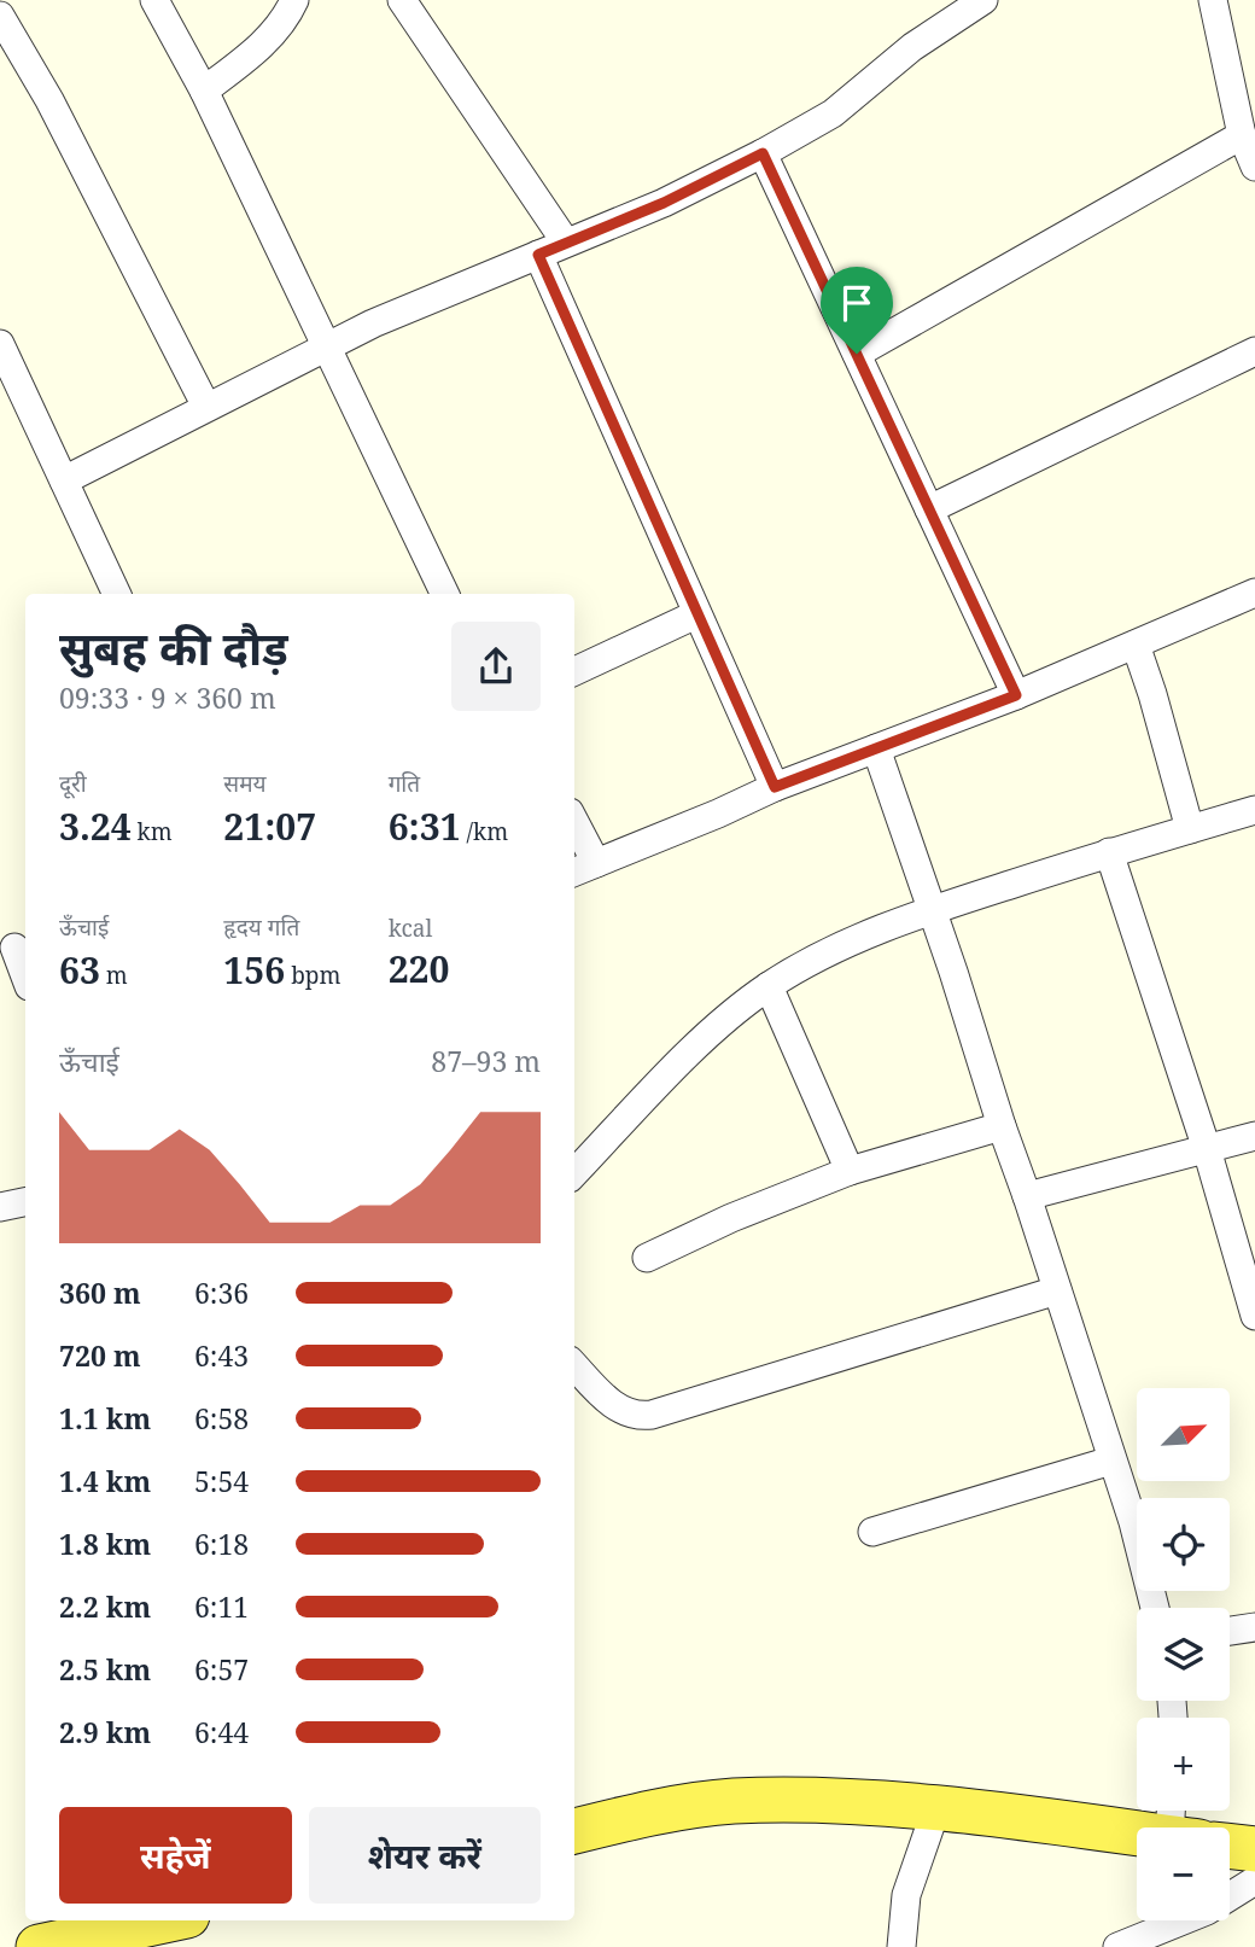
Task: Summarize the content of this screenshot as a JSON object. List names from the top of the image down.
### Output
{
  "north": "top right",
  "page": {
    "heading": ["सुबह की दौड़", "09:33 · 9 × 360 m"],
    "stats": [
      ["दूरी", "3.24 km"],
      ["समय", "21:07"],
      ["गति", "6:31 /km"],
      ["ऊँचाई", "63 m"],
      ["हृदय गति", "156 bpm"],
      ["kcal", "220"]
    ],
    "chart": ["ऊँचाई", "87–93 m"],
    "list": [
      {
        "name": "360 m",
        "note": "6:36"
      },
      {
        "name": "720 m",
        "note": "6:43"
      },
      {
        "name": "1.1 km",
        "note": "6:58"
      },
      {
        "name": "1.4 km",
        "note": "5:54"
      },
      {
        "name": "1.8 km",
        "note": "6:18"
      },
      {
        "name": "2.2 km",
        "note": "6:11"
      },
      {
        "name": "2.5 km",
        "note": "6:57"
      },
      {
        "name": "2.9 km",
        "note": "6:44"
      }
    ],
    "map_buttons": ["+", "−"],
    "buttons": ["सहेजें", "शेयर करें"]
  }
}
